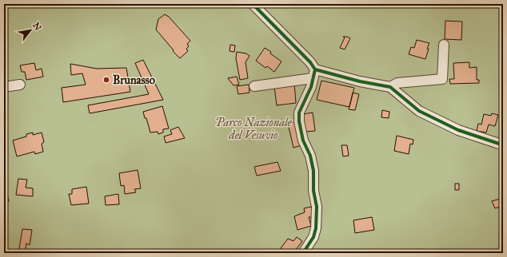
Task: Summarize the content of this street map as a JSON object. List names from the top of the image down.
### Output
{
  "parks": ["Parco Nazionale del Vesuvio"],
  "places": ["Brunasso"],
  "north": "top right"
}
